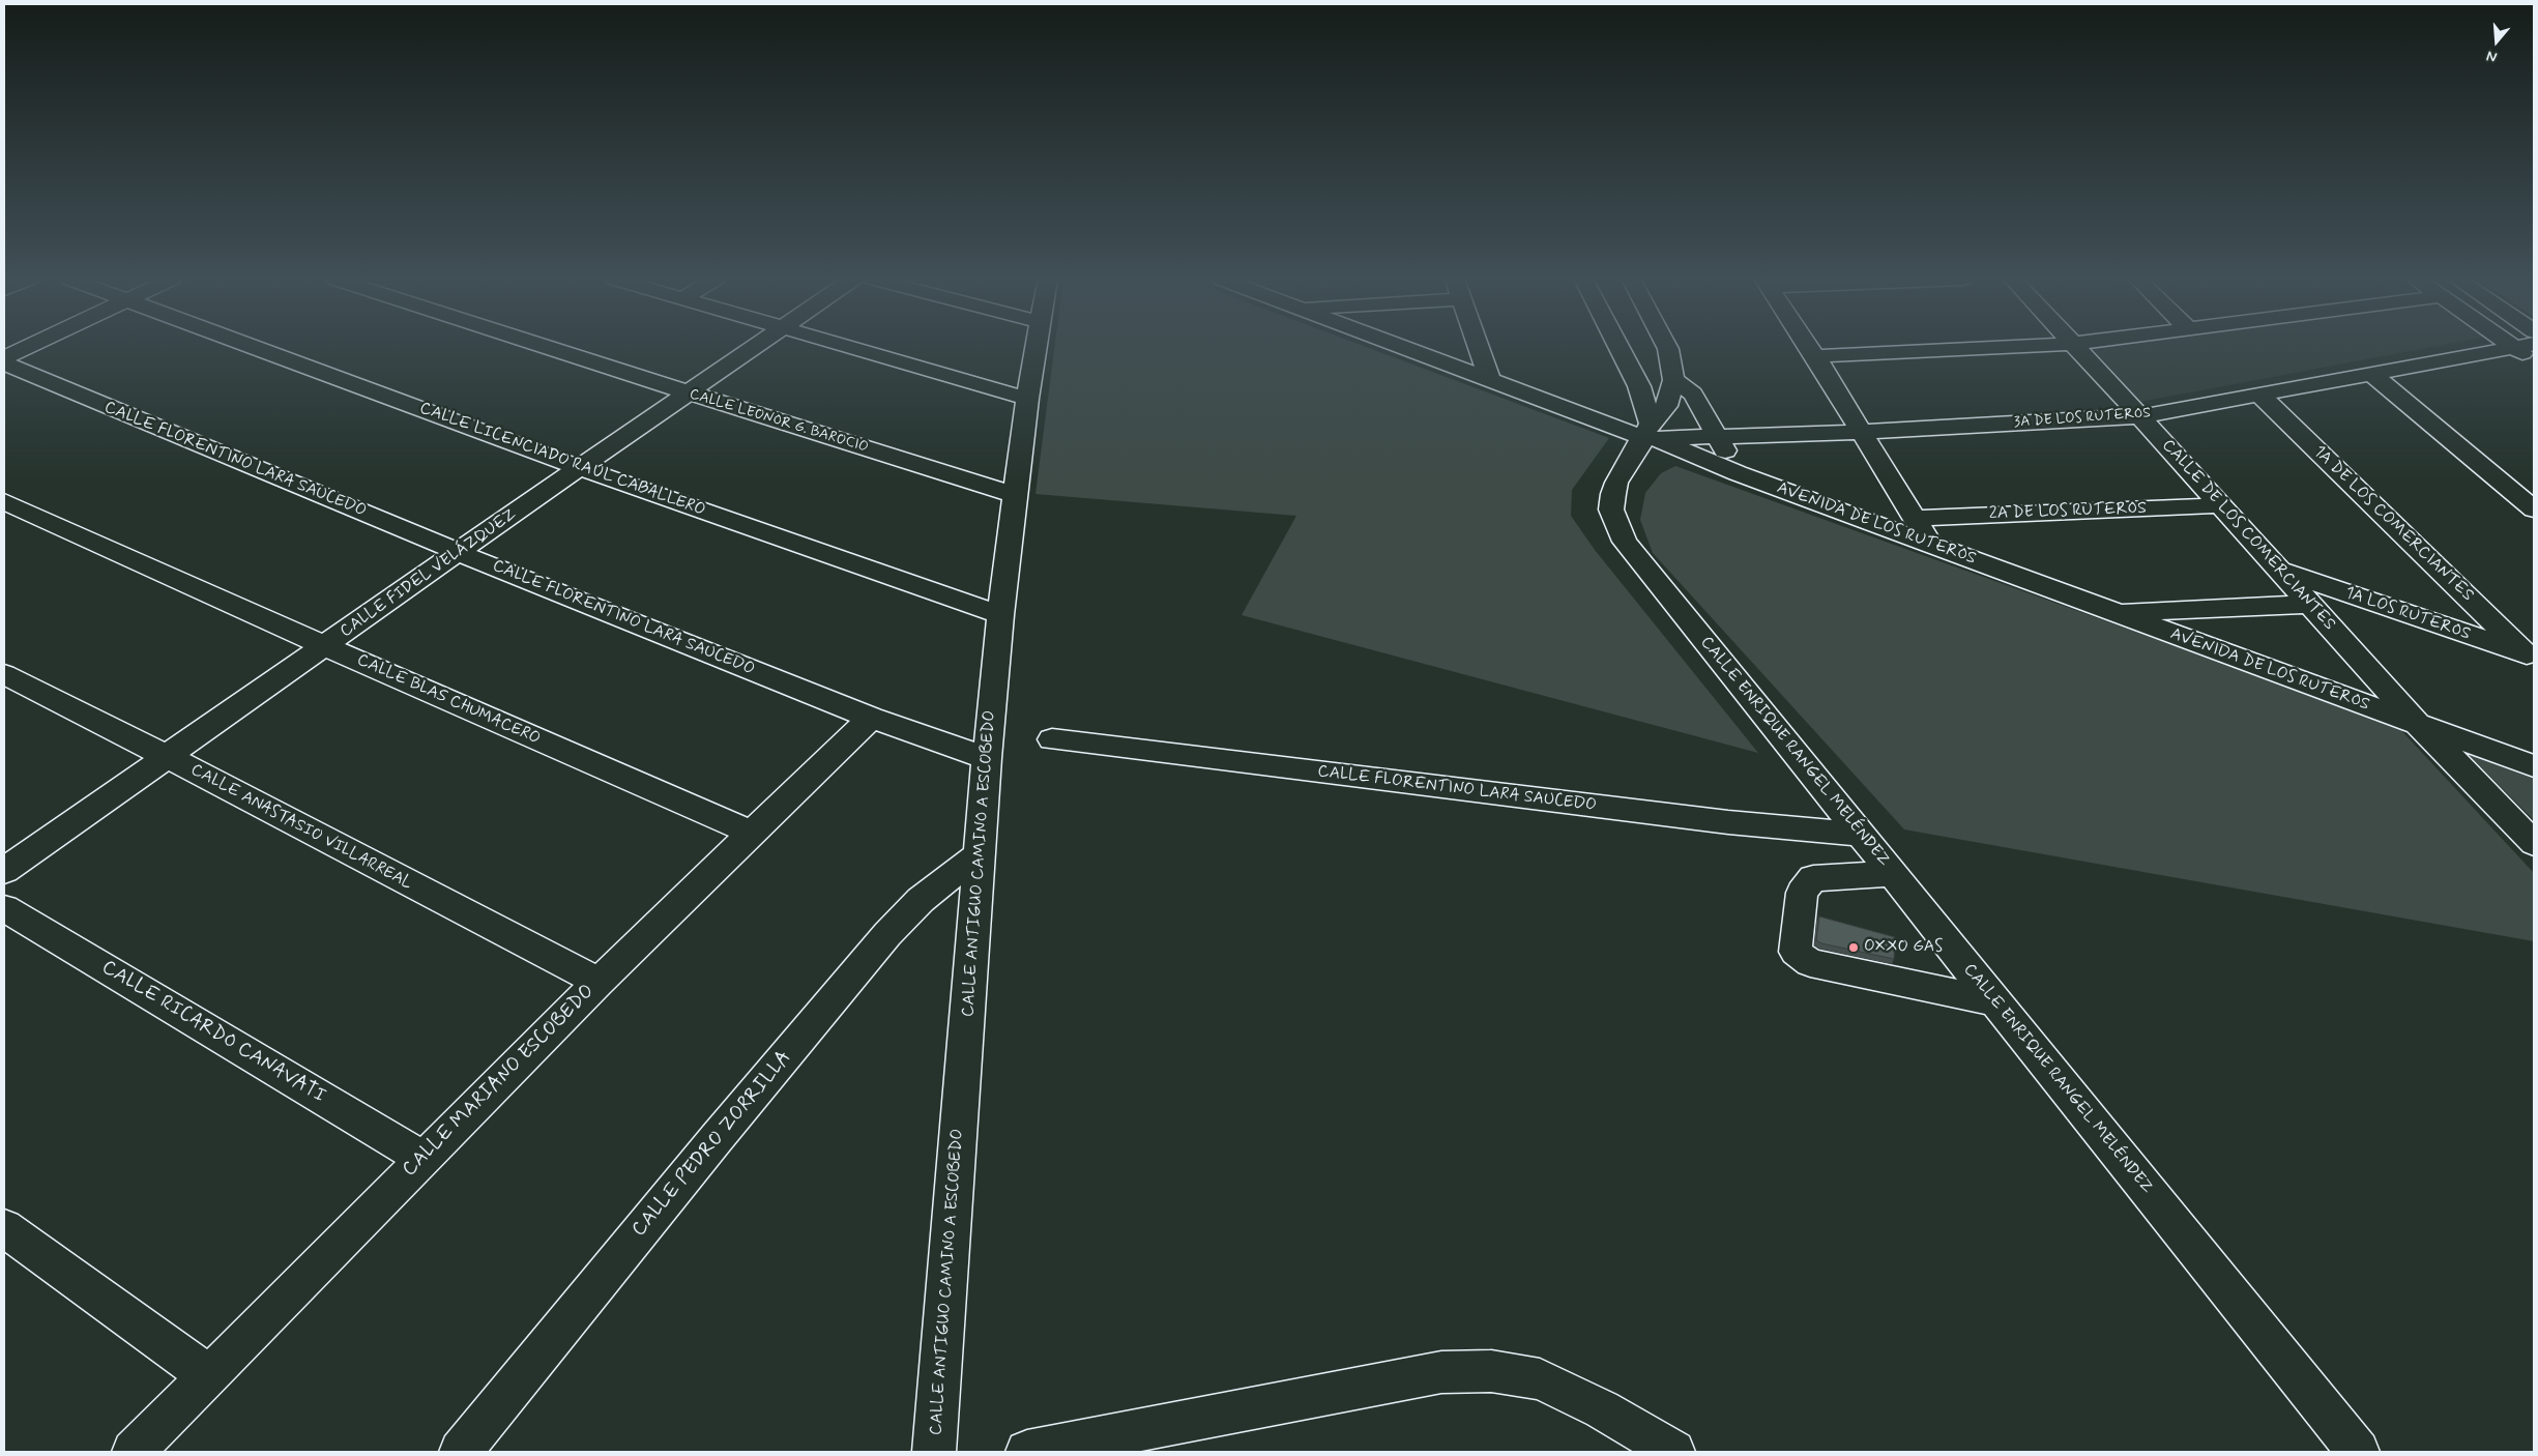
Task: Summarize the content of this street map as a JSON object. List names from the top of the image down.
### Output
{
  "streets": {
    "street": [
      "3A DE LOS RUTEROS",
      "CALLE LEONOR G. BAROCIO",
      "CALLE FLORENTINO LARA SAUCEDO",
      "CALLE LICENCIADO RAÚL CABALLERO",
      "2A DE LOS RUTEROS",
      "AVENIDA DE LOS RUTEROS",
      "1A DE LOS COMERCIANTES",
      "CALLE DE LOS COMERCIANTES",
      "CALLE FIDEL VELÁZQUEZ",
      "1A LOS RUTEROS",
      "CALLE BLAS CHUMACERO",
      "CALLE ENRIQUE RANGEL MELÉNDEZ",
      "CALLE ANASTASIO VILLARREAL",
      "CALLE ANTIGUO CAMINO A ESCOBEDO",
      "CALLE RICARDO CANAVATI",
      "CALLE MARIANO ESCOBEDO",
      "CALLE PEDRO ZORRILLA"
    ]
  },
  "crossings": [
    ["3A DE LOS RUTEROS", "AVENIDA DE LOS RUTEROS"],
    ["3A DE LOS RUTEROS", "1A DE LOS COMERCIANTES"],
    ["3A DE LOS RUTEROS", "CALLE DE LOS COMERCIANTES"],
    ["3A DE LOS RUTEROS", "CALLE ENRIQUE RANGEL MELÉNDEZ"],
    ["CALLE LEONOR G. BAROCIO", "CALLE FIDEL VELÁZQUEZ"],
    ["CALLE LEONOR G. BAROCIO", "CALLE ANTIGUO CAMINO A ESCOBEDO"],
    ["CALLE FLORENTINO LARA SAUCEDO", "CALLE FIDEL VELÁZQUEZ"],
    ["CALLE FLORENTINO LARA SAUCEDO", "CALLE ENRIQUE RANGEL MELÉNDEZ"],
    ["CALLE FLORENTINO LARA SAUCEDO", "CALLE ANTIGUO CAMINO A ESCOBEDO"],
    ["CALLE FLORENTINO LARA SAUCEDO", "CALLE MARIANO ESCOBEDO"],
    ["CALLE LICENCIADO RAÚL CABALLERO", "CALLE FIDEL VELÁZQUEZ"],
    ["CALLE LICENCIADO RAÚL CABALLERO", "CALLE ANTIGUO CAMINO A ESCOBEDO"],
    ["2A DE LOS RUTEROS", "CALLE DE LOS COMERCIANTES"],
    ["AVENIDA DE LOS RUTEROS", "CALLE DE LOS COMERCIANTES"],
    ["AVENIDA DE LOS RUTEROS", "CALLE ENRIQUE RANGEL MELÉNDEZ"],
    ["1A DE LOS COMERCIANTES", "1A LOS RUTEROS"],
    ["CALLE DE LOS COMERCIANTES", "1A LOS RUTEROS"],
    ["CALLE FIDEL VELÁZQUEZ", "CALLE BLAS CHUMACERO"],
    ["CALLE FIDEL VELÁZQUEZ", "CALLE ANASTASIO VILLARREAL"],
    ["CALLE BLAS CHUMACERO", "CALLE MARIANO ESCOBEDO"],
    ["CALLE ANASTASIO VILLARREAL", "CALLE MARIANO ESCOBEDO"],
    ["CALLE ANTIGUO CAMINO A ESCOBEDO", "CALLE PEDRO ZORRILLA"],
    ["CALLE RICARDO CANAVATI", "CALLE MARIANO ESCOBEDO"]
  ],
  "places": ["OXXO GAS"],
  "north": "bottom"
}
